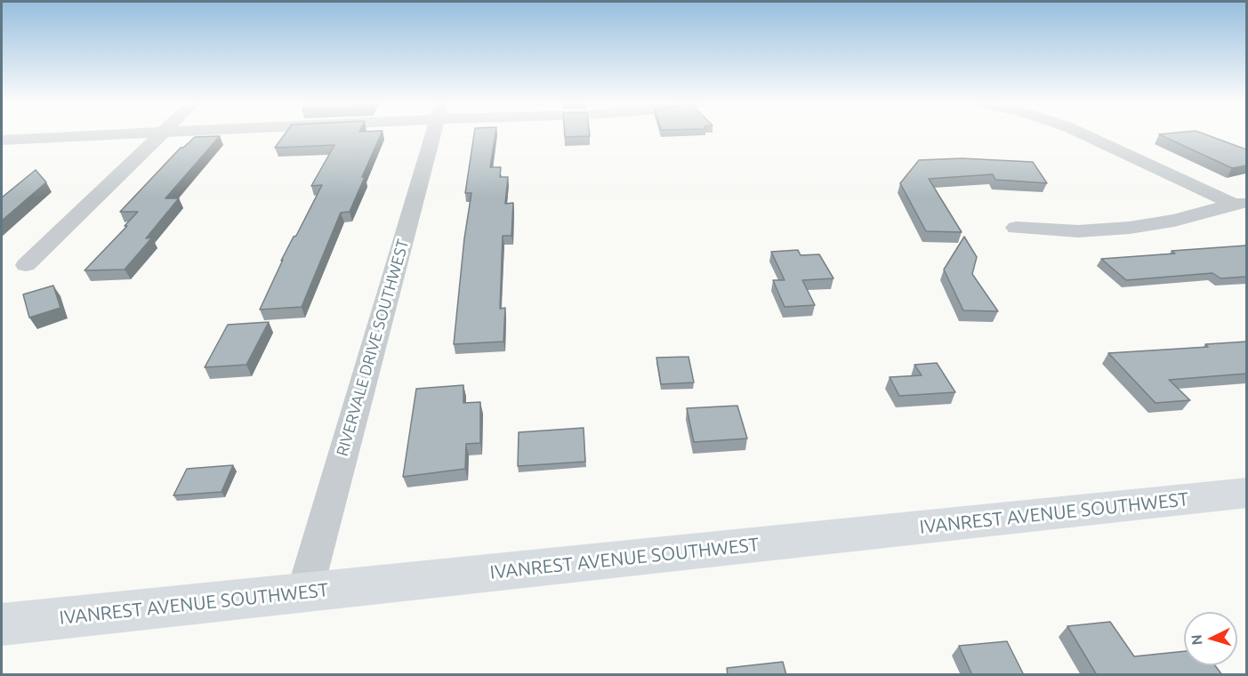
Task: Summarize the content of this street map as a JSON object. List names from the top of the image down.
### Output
{
  "streets": {
    "street": ["RIVERVALE DRIVE SOUTHWEST", "IVANREST AVENUE SOUTHWEST"]
  },
  "crossings": [
    ["RIVERVALE DRIVE SOUTHWEST", "IVANREST AVENUE SOUTHWEST"]
  ],
  "north": "left"
}
